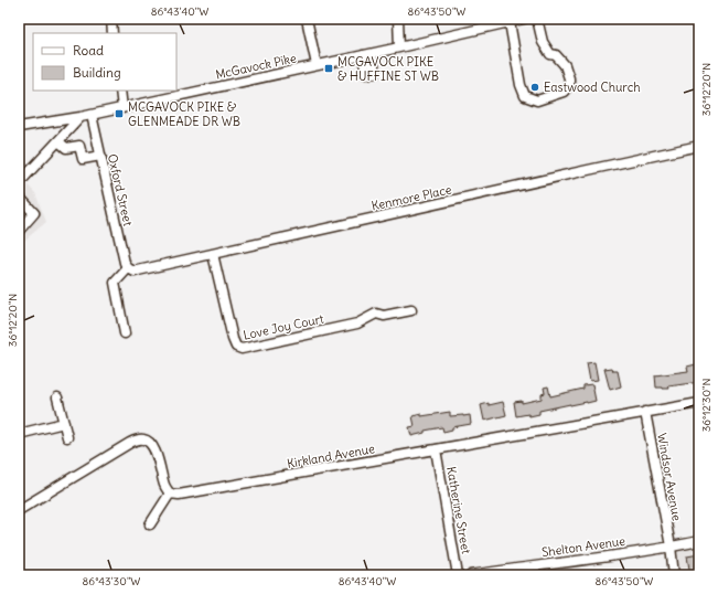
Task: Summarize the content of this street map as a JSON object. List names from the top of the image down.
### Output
{
  "streets": {
    "street": [
      "McGavock Pike",
      "Oxford Street",
      "Kenmore Place",
      "Love Joy Court",
      "Kirkland Avenue",
      "Windsor Avenue",
      "Katherine Street",
      "Shelton Avenue"
    ]
  },
  "crossings": [
    ["McGavock Pike", "Oxford Street"],
    ["Oxford Street", "Kenmore Place"],
    ["Kenmore Place", "Love Joy Court"],
    ["Kirkland Avenue", "Windsor Avenue"],
    ["Kirkland Avenue", "Katherine Street"],
    ["Windsor Avenue", "Shelton Avenue"]
  ],
  "places": {
    "transit": ["MCGAVOCK PIKE & HUFFINE ST WB", "MCGAVOCK PIKE & GLENMEADE DR WB"],
    "other": ["Eastwood Church"]
  },
  "legend": ["Road", "Building"],
  "coordinates": [
    "86°43'40\"W",
    "86°43'50\"W",
    "36°12'20\"N",
    "36°12'30\"N",
    "86°43'30\"W"
  ]
}
